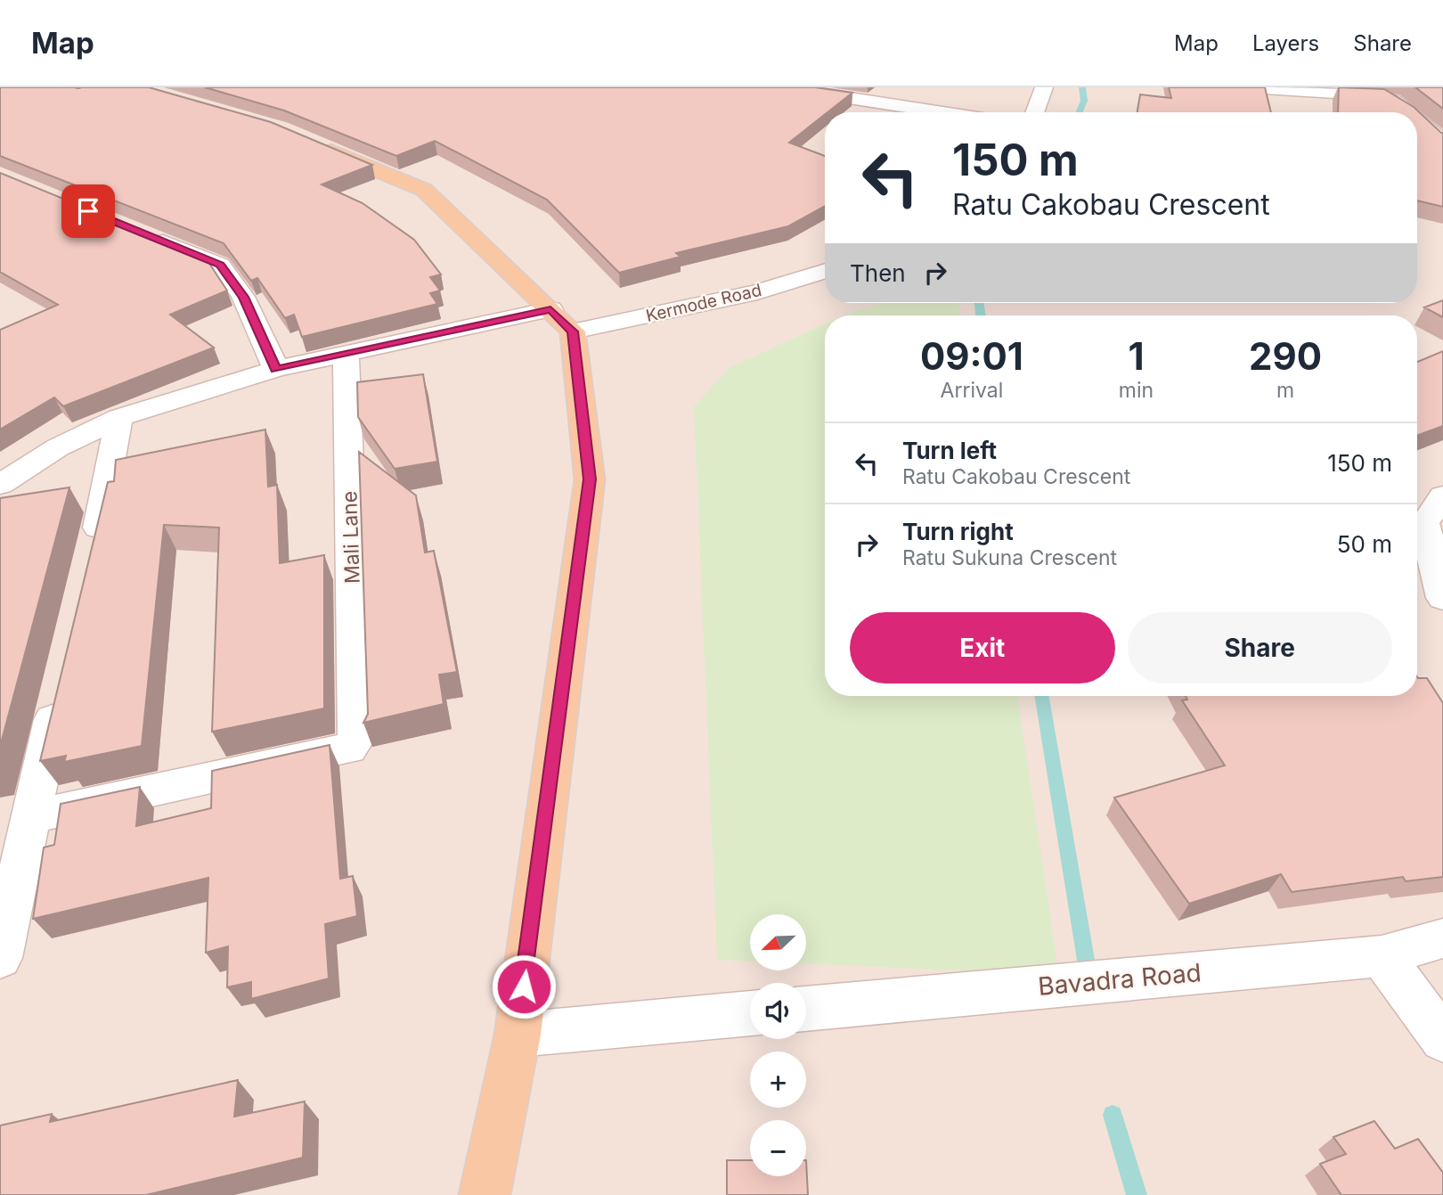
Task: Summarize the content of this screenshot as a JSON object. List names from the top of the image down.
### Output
{
  "streets": {
    "street": ["Kermode Road", "Mali Lane", "Bavadra Road"]
  },
  "north": "bottom left",
  "page": {
    "header": "Map",
    "nav": ["Map", "Layers", "Share"],
    "turn": ["150 m", "Ratu Cakobau Crescent"],
    "then": "Then",
    "eta": [
      "09:01",
      "Arrival",
      "1",
      "min",
      "290",
      "m"
    ],
    "list": [
      {
        "name": "Turn left",
        "note": "Ratu Cakobau Crescent",
        "value": "150 m"
      },
      {
        "name": "Turn right",
        "note": "Ratu Sukuna Crescent",
        "value": "50 m"
      }
    ],
    "buttons": ["Exit", "Share"],
    "map_buttons": ["+", "−"]
  }
}
